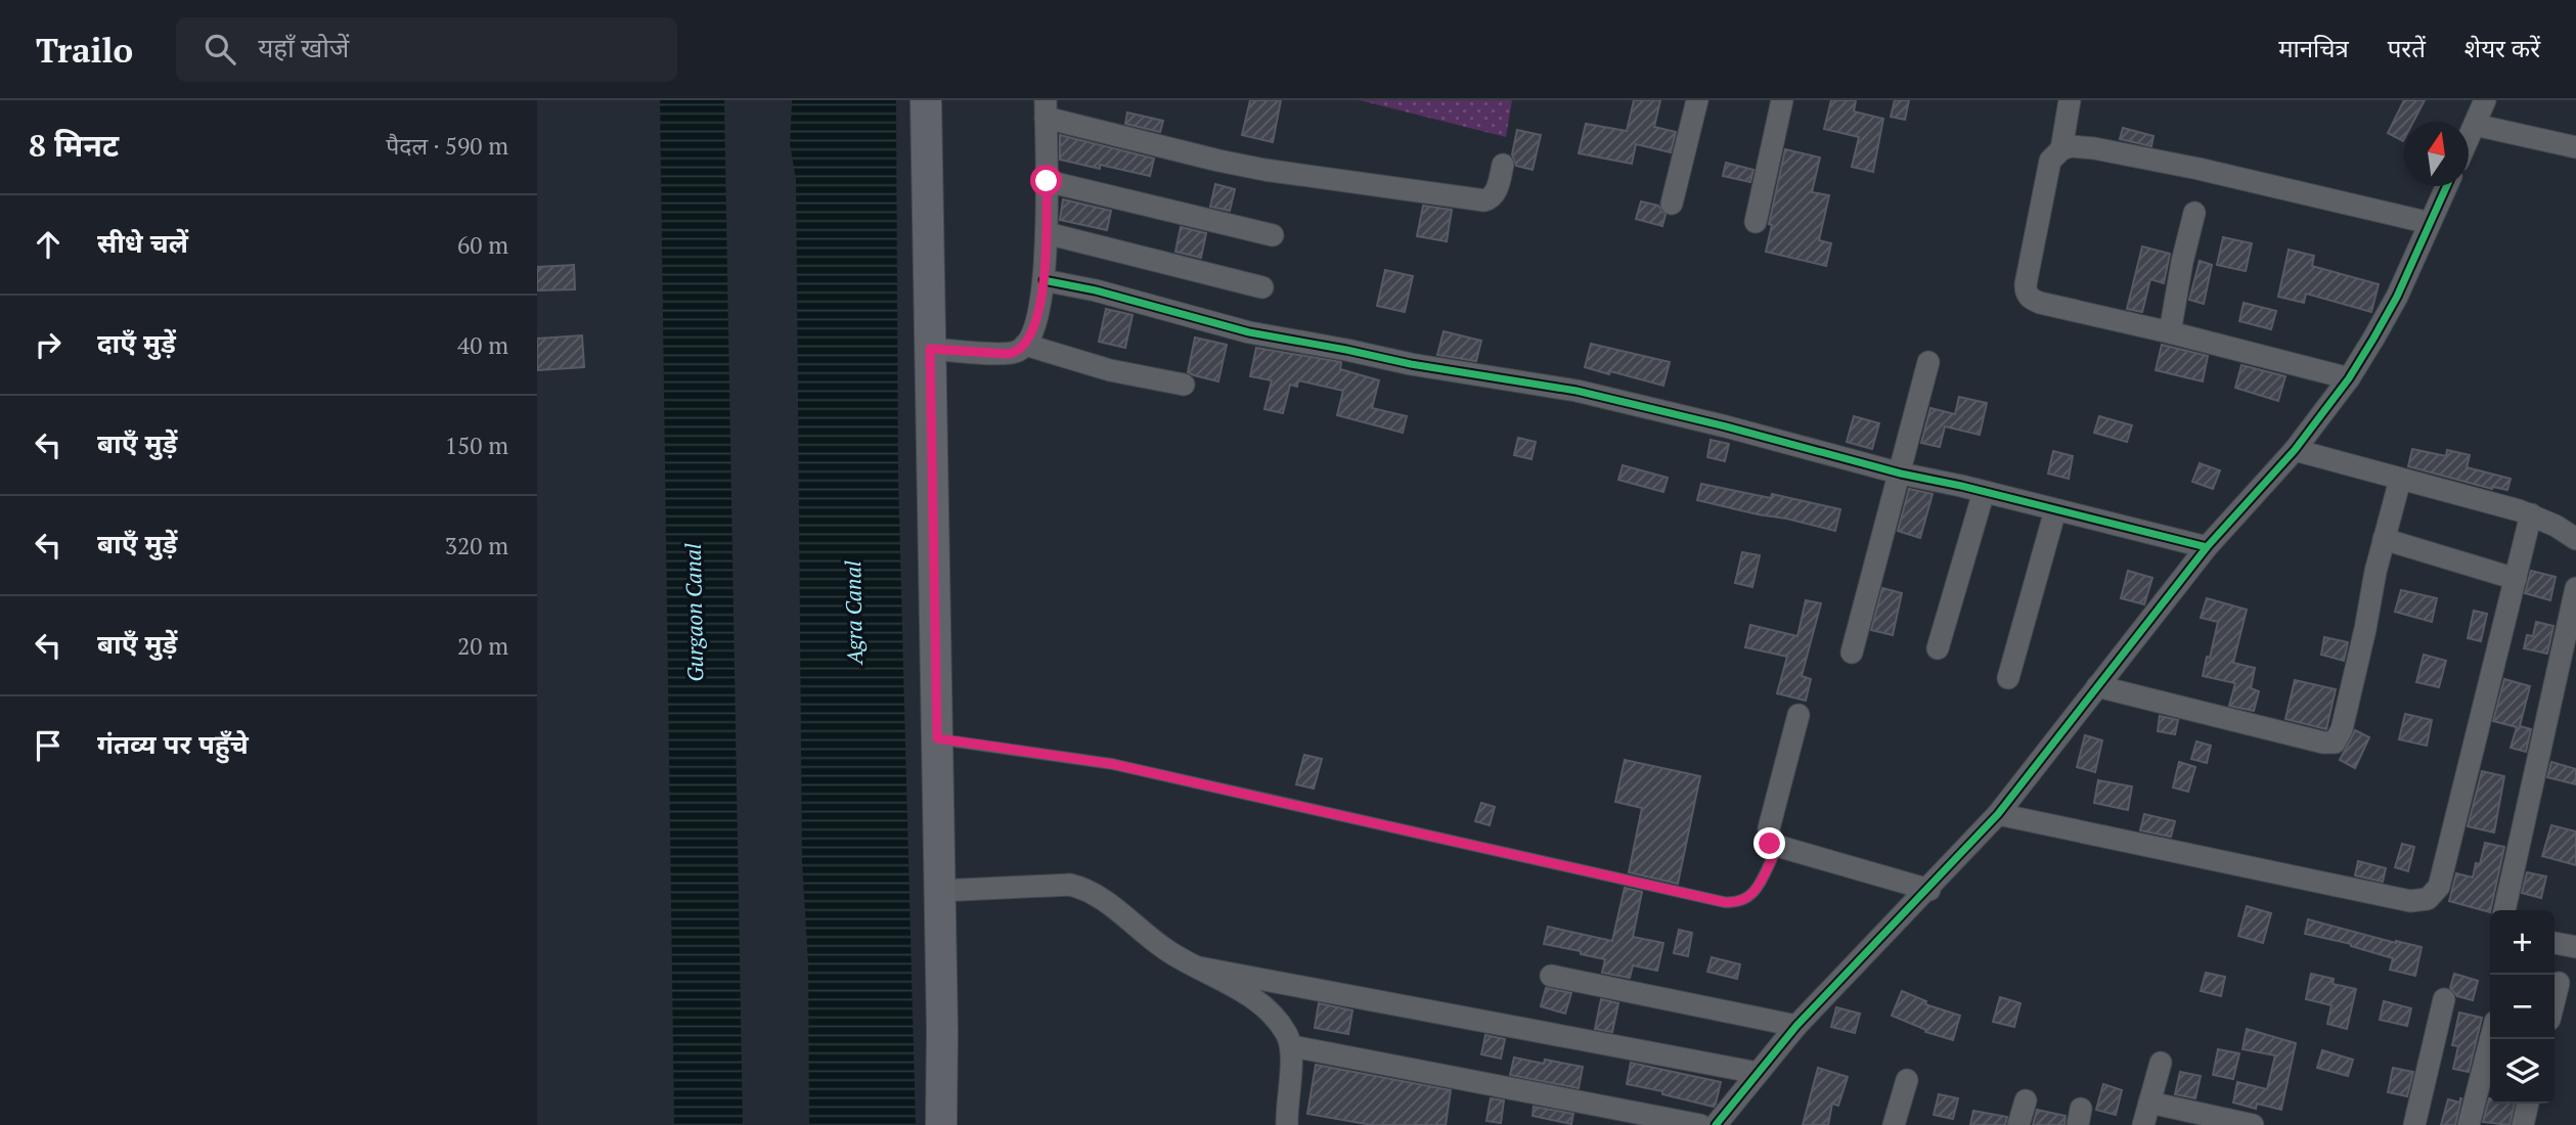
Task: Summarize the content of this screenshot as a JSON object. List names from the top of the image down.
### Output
{
  "water": ["Gurgaon Canal", "Agra Canal"],
  "north": "top",
  "page": {
    "header": "Trailo",
    "search": "यहाँ खोजें",
    "nav": ["मानचित्र", "परतें", "शेयर करें"],
    "heading": ["8 मिनट", "पैदल · 590 m"],
    "list": [
      ["सीधे चलें", "60 m"],
      ["दाएँ मुड़ें", "40 m"],
      ["बाएँ मुड़ें", "150 m"],
      ["बाएँ मुड़ें", "320 m"],
      ["बाएँ मुड़ें", "20 m"],
      "गंतव्य पर पहुँचे"
    ],
    "map_buttons": ["+", "−"]
  }
}
